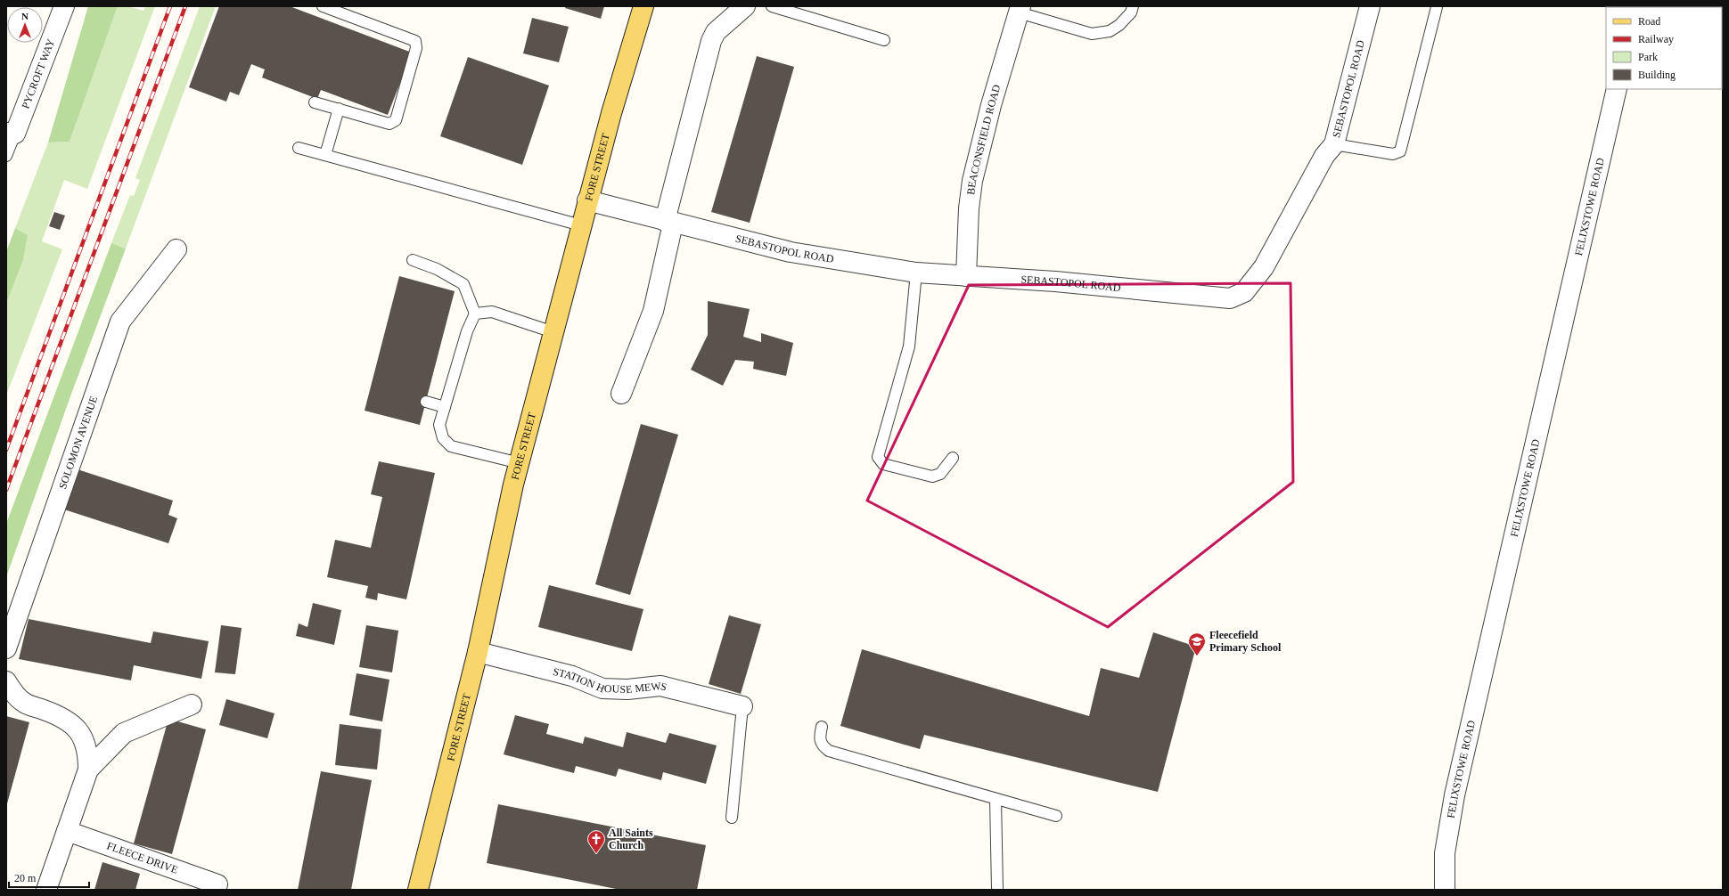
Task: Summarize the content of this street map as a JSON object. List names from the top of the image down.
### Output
{
  "streets": {
    "main road": ["FORE STREET"],
    "street": [
      "PYCROFT WAY",
      "SEBASTOPOL ROAD",
      "BEACONSFIELD ROAD",
      "FELIXSTOWE ROAD",
      "SOLOMON AVENUE",
      "STATION HOUSE MEWS",
      "FLEECE DRIVE"
    ]
  },
  "crossings": [
    ["SEBASTOPOL ROAD", "BEACONSFIELD ROAD"],
    ["SEBASTOPOL ROAD", "FORE STREET"],
    ["FORE STREET", "STATION HOUSE MEWS"]
  ],
  "places": {
    "school or university": ["Fleecefield Primary School"],
    "church": ["All Saints Church"]
  },
  "legend": [
    "Road",
    "Railway",
    "Park",
    "Building"
  ],
  "scale_bar": "20 m",
  "north": "top"
}
